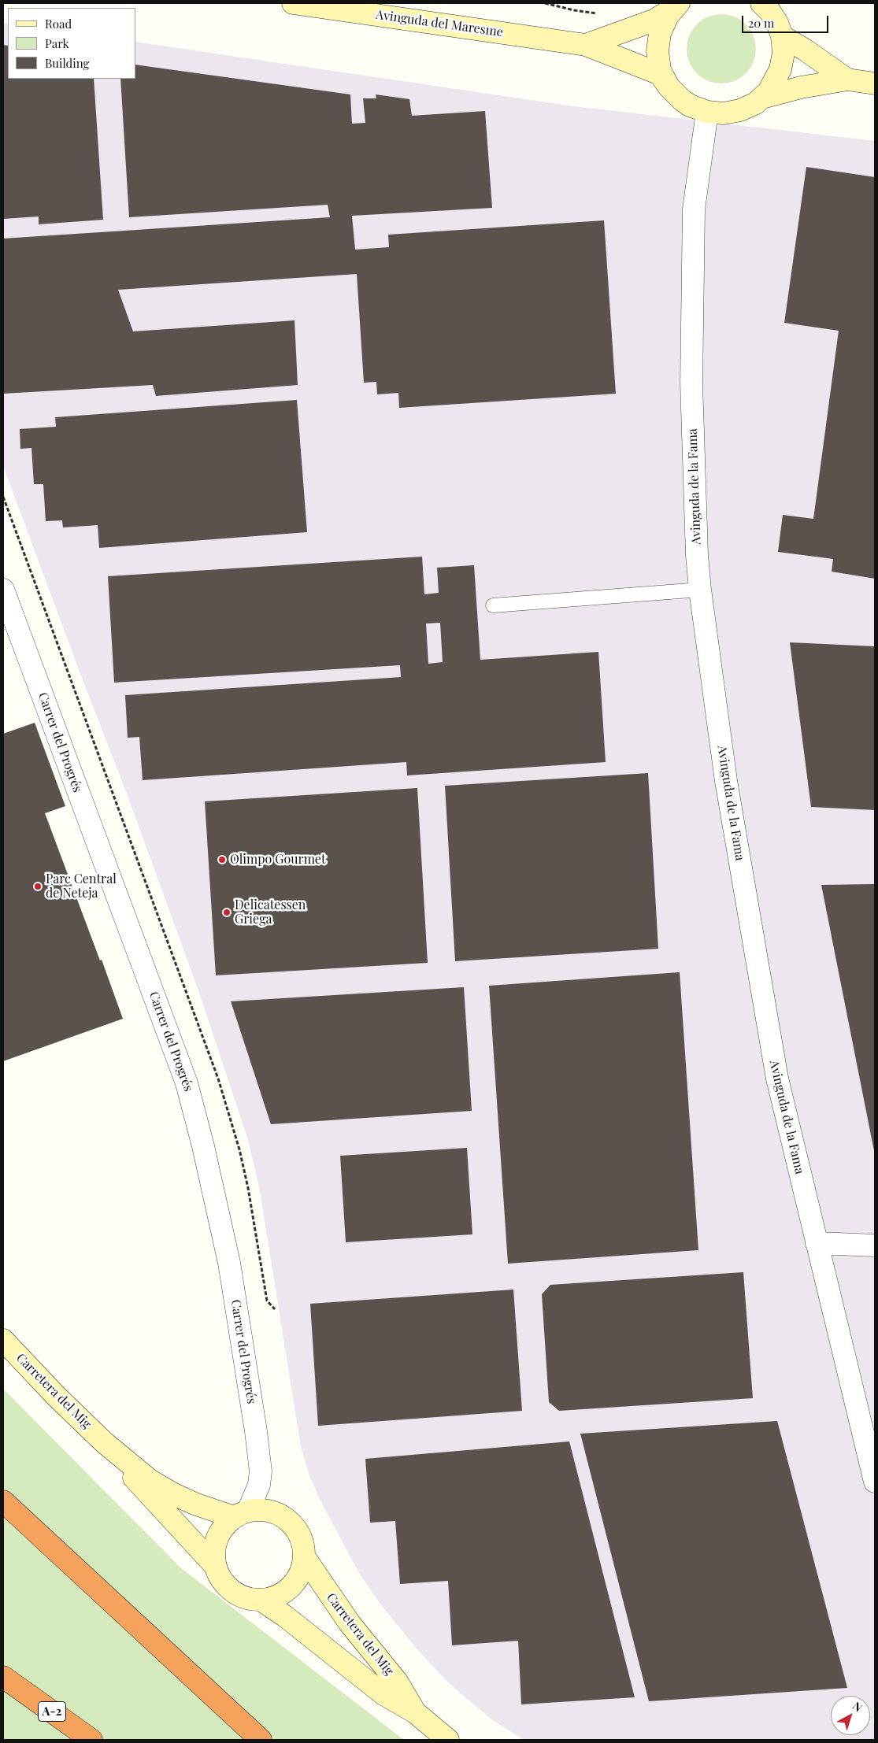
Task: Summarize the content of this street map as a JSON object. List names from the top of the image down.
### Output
{
  "streets": {
    "highway": ["A-2"],
    "street": [
      "Avinguda del Maresme",
      "Avinguda de la Fama",
      "Carrer del Progrés",
      "Carretera del Mig"
    ]
  },
  "crossings": [
    ["Avinguda del Maresme", "Avinguda de la Fama"],
    ["Carrer del Progrés", "Carretera del Mig"]
  ],
  "places": ["Olimpo Gourmet", "Parc Central de Neteja", "Delicatessen Griega"],
  "legend": ["Road", "Park", "Building"],
  "scale_bar": "20 m",
  "north": "top right"
}
